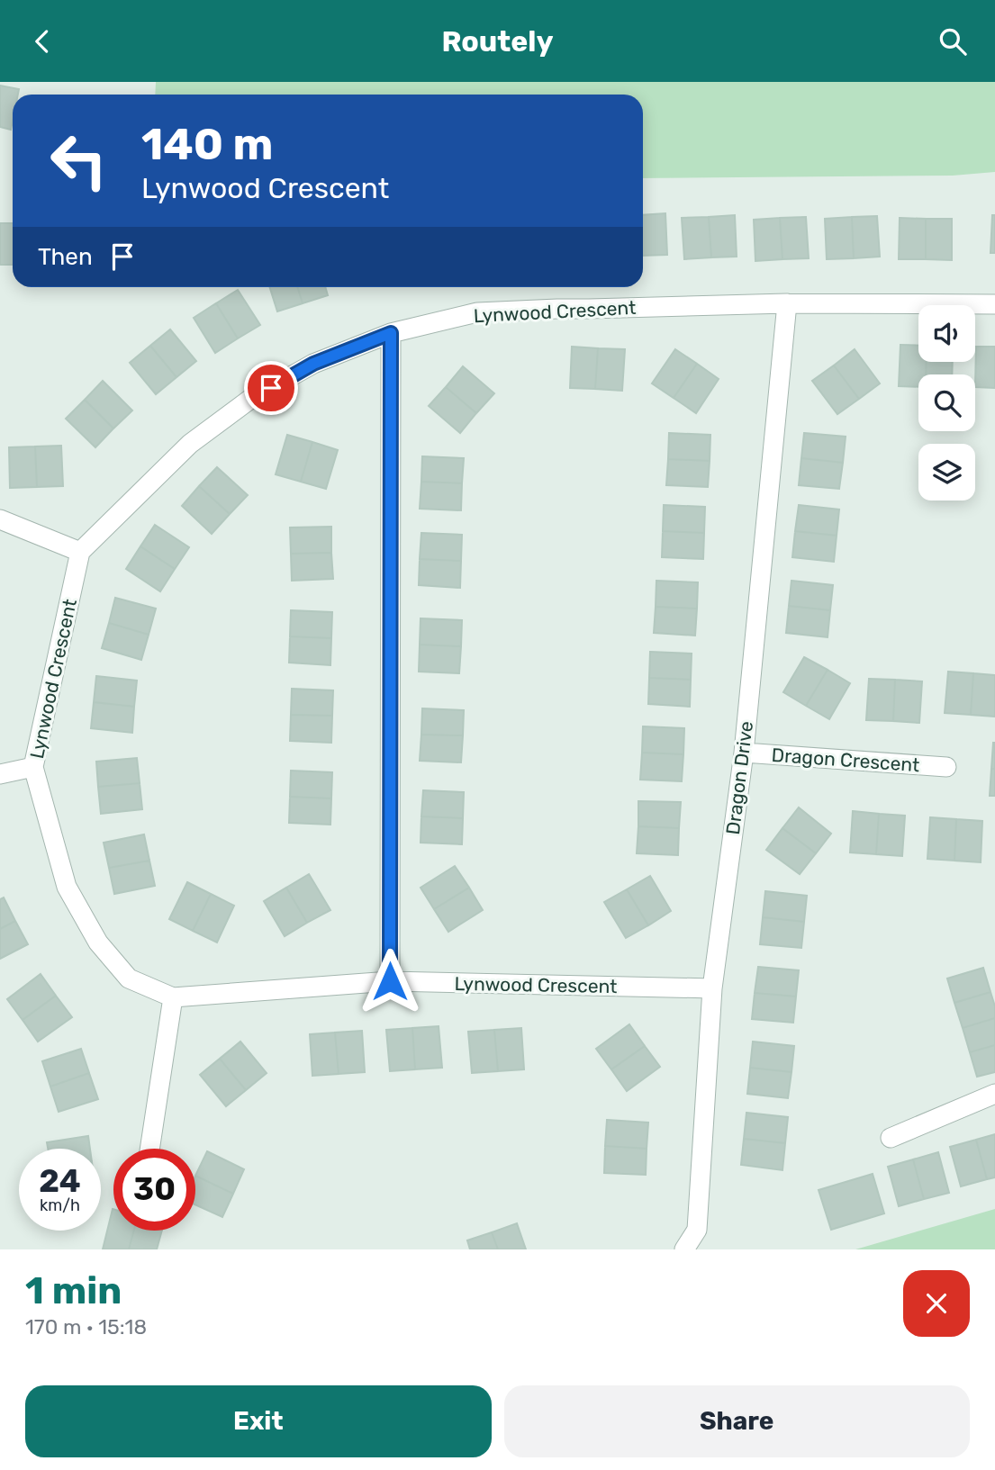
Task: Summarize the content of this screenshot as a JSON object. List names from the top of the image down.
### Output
{
  "streets": {
    "street": ["Lynwood Crescent", "Dragon Crescent", "Dragon Drive"]
  },
  "crossings": [
    ["Lynwood Crescent", "Dragon Drive"],
    ["Dragon Crescent", "Dragon Drive"]
  ],
  "page": {
    "header": "Routely",
    "turn": ["140 m", "Lynwood Crescent"],
    "then": "Then",
    "speed": "24 km/h",
    "limit": "30",
    "heading": ["1 min", "170 m · 15:18"],
    "buttons": ["Exit", "Share"]
  }
}
